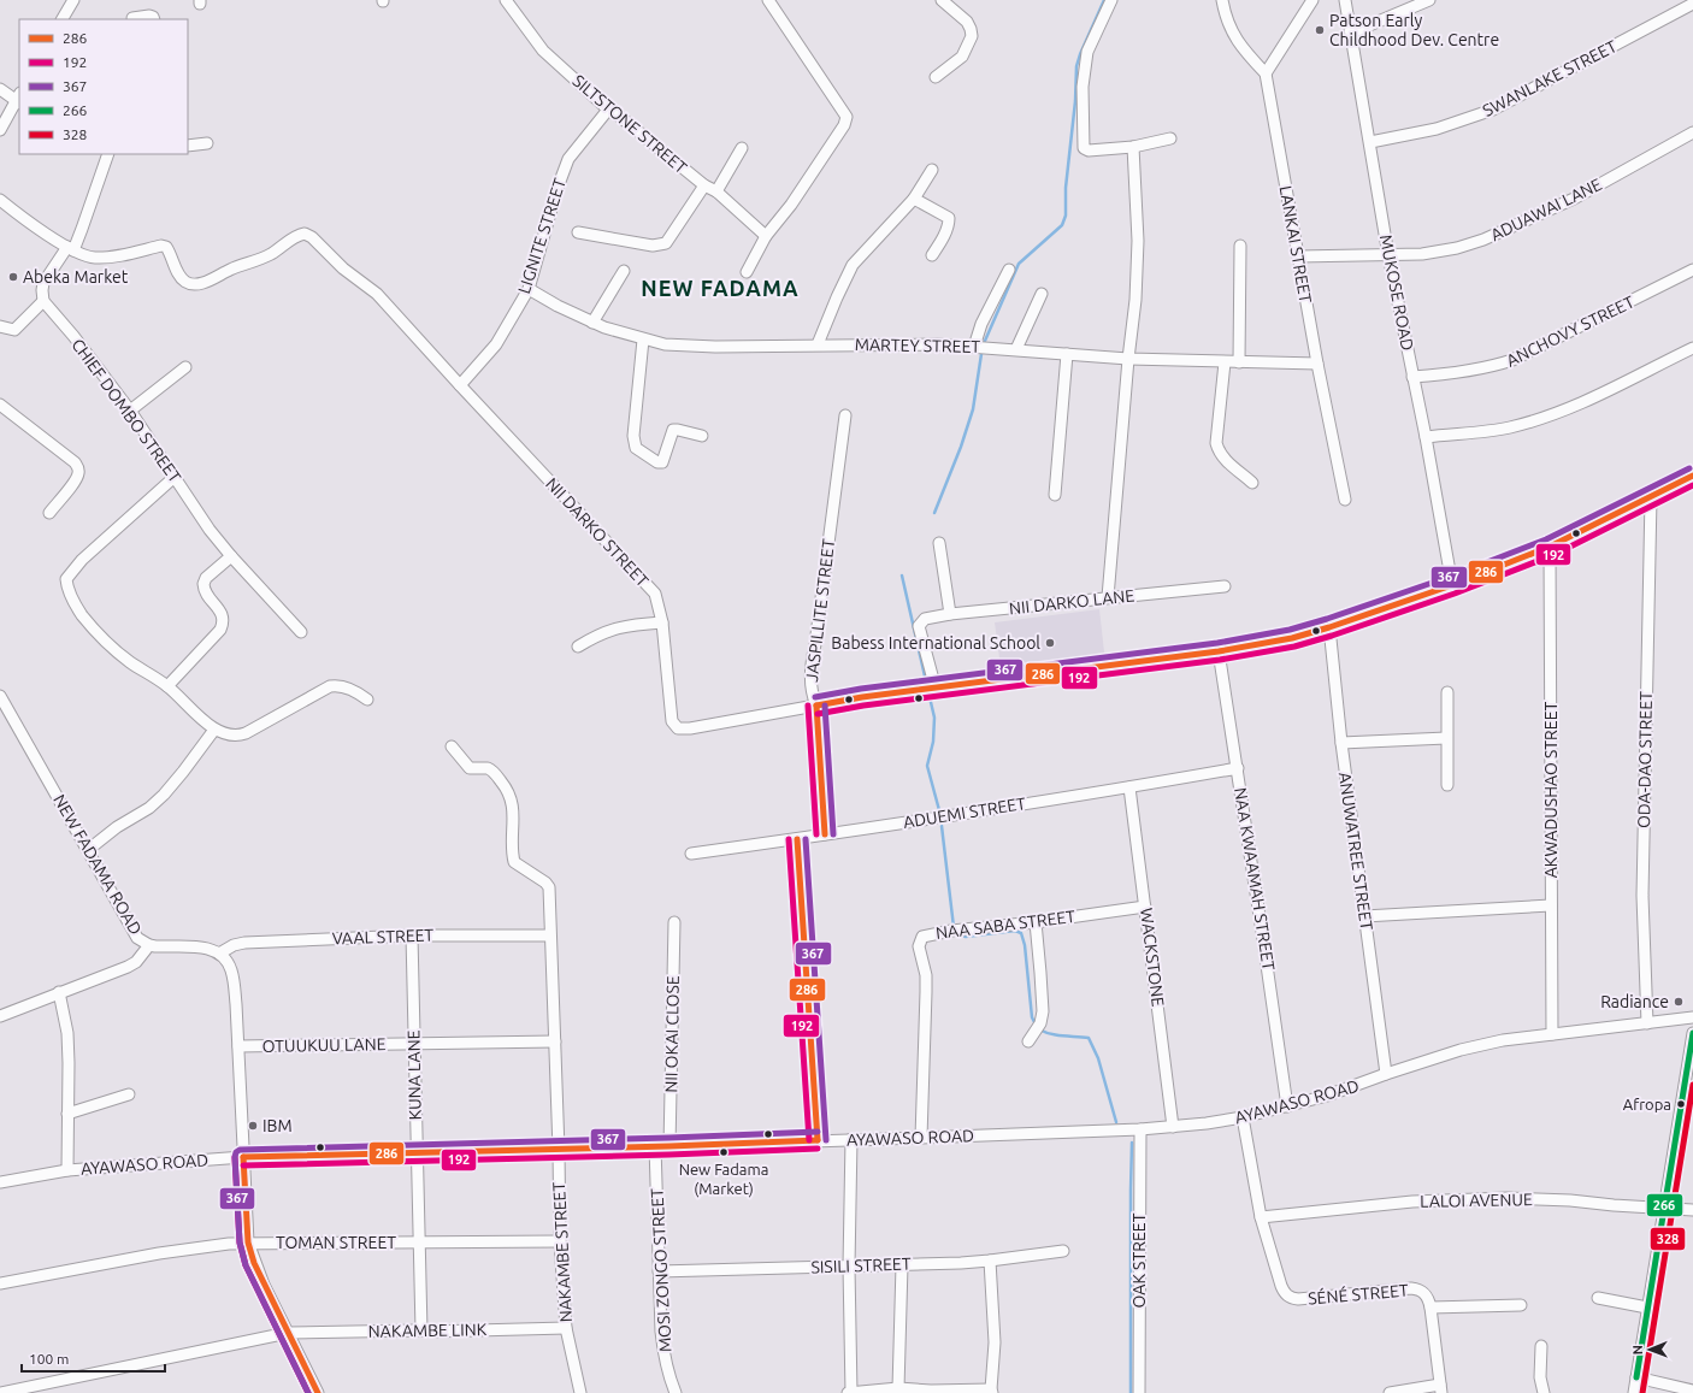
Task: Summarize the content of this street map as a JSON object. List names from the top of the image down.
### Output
{
  "streets": {
    "street": [
      "SWANLAKE STREET",
      "SILTSTONE STREET",
      "ADUAWAI LANE",
      "LIGNITE STREET",
      "LANKAI STREET",
      "MUKOSE ROAD",
      "ANCHOVY STREET",
      "MARTEY STREET",
      "CHIEF DOMBO STREET",
      "NII DARKO STREET",
      "NII DARKO LANE",
      "JASPILLITE STREET",
      "ODA-DAO STREET",
      "AKWADUSHAO STREET",
      "ADUEMI STREET",
      "ANUWATREE STREET",
      "NEW FADAMA ROAD",
      "NAA KWAAMAH STREET",
      "NAA SABA STREET",
      "VAAL STREET",
      "WACKSTONE",
      "NII OKAI CLOSE",
      "OTUUKUU LANE",
      "KUNA LANE",
      "AYAWASO ROAD",
      "LALOI AVENUE",
      "TOMAN STREET",
      "NAKAMBE STREET",
      "OAK STREET",
      "SISILI STREET",
      "MOSI ZONGO STREET",
      "SÉNÉ STREET",
      "NAKAMBE LINK"
    ]
  },
  "crossings": [
    ["SWANLAKE STREET", "MUKOSE ROAD"],
    ["SILTSTONE STREET", "LIGNITE STREET"],
    ["ADUAWAI LANE", "LANKAI STREET"],
    ["ADUAWAI LANE", "MUKOSE ROAD"],
    ["LIGNITE STREET", "MARTEY STREET"],
    ["LIGNITE STREET", "NII DARKO STREET"],
    ["LANKAI STREET", "MARTEY STREET"],
    ["MUKOSE ROAD", "ANCHOVY STREET"],
    ["MUKOSE ROAD", "NII DARKO STREET"],
    ["NII DARKO STREET", "NII DARKO LANE"],
    ["NII DARKO STREET", "JASPILLITE STREET"],
    ["NII DARKO STREET", "ODA-DAO STREET"],
    ["NII DARKO STREET", "AKWADUSHAO STREET"],
    ["NII DARKO STREET", "ANUWATREE STREET"],
    ["NII DARKO STREET", "NAA KWAAMAH STREET"],
    ["JASPILLITE STREET", "ADUEMI STREET"],
    ["ODA-DAO STREET", "AYAWASO ROAD"],
    ["AKWADUSHAO STREET", "AYAWASO ROAD"],
    ["ADUEMI STREET", "NAA KWAAMAH STREET"],
    ["ADUEMI STREET", "WACKSTONE"],
    ["ANUWATREE STREET", "AYAWASO ROAD"],
    ["NEW FADAMA ROAD", "VAAL STREET"],
    ["NAA KWAAMAH STREET", "AYAWASO ROAD"],
    ["NAA SABA STREET", "WACKSTONE"],
    ["NAA SABA STREET", "AYAWASO ROAD"],
    ["VAAL STREET", "KUNA LANE"],
    ["VAAL STREET", "NAKAMBE STREET"],
    ["WACKSTONE", "AYAWASO ROAD"],
    ["NII OKAI CLOSE", "AYAWASO ROAD"],
    ["OTUUKUU LANE", "KUNA LANE"],
    ["OTUUKUU LANE", "NAKAMBE STREET"],
    ["KUNA LANE", "AYAWASO ROAD"],
    ["KUNA LANE", "TOMAN STREET"],
    ["KUNA LANE", "NAKAMBE LINK"],
    ["AYAWASO ROAD", "NAKAMBE STREET"],
    ["AYAWASO ROAD", "OAK STREET"],
    ["AYAWASO ROAD", "MOSI ZONGO STREET"],
    ["AYAWASO ROAD", "SÉNÉ STREET"],
    ["LALOI AVENUE", "SÉNÉ STREET"],
    ["TOMAN STREET", "NAKAMBE STREET"],
    ["NAKAMBE STREET", "NAKAMBE LINK"],
    ["SISILI STREET", "MOSI ZONGO STREET"]
  ],
  "districts": ["NEW FADAMA"],
  "places": [
    "Patson Early Childhood Dev. Centre",
    "Abeka Market",
    "Babess International School",
    "Radiance",
    "Afropa",
    "IBM",
    "New Fadama (Market)"
  ],
  "lines": [
    "transit line 367",
    "transit line 286",
    "transit line 192",
    "transit line 266",
    "transit line 328"
  ],
  "legend": [
    "286",
    "192",
    "367",
    "266",
    "328"
  ],
  "scale_bar": "100 m",
  "north": "left"
}
